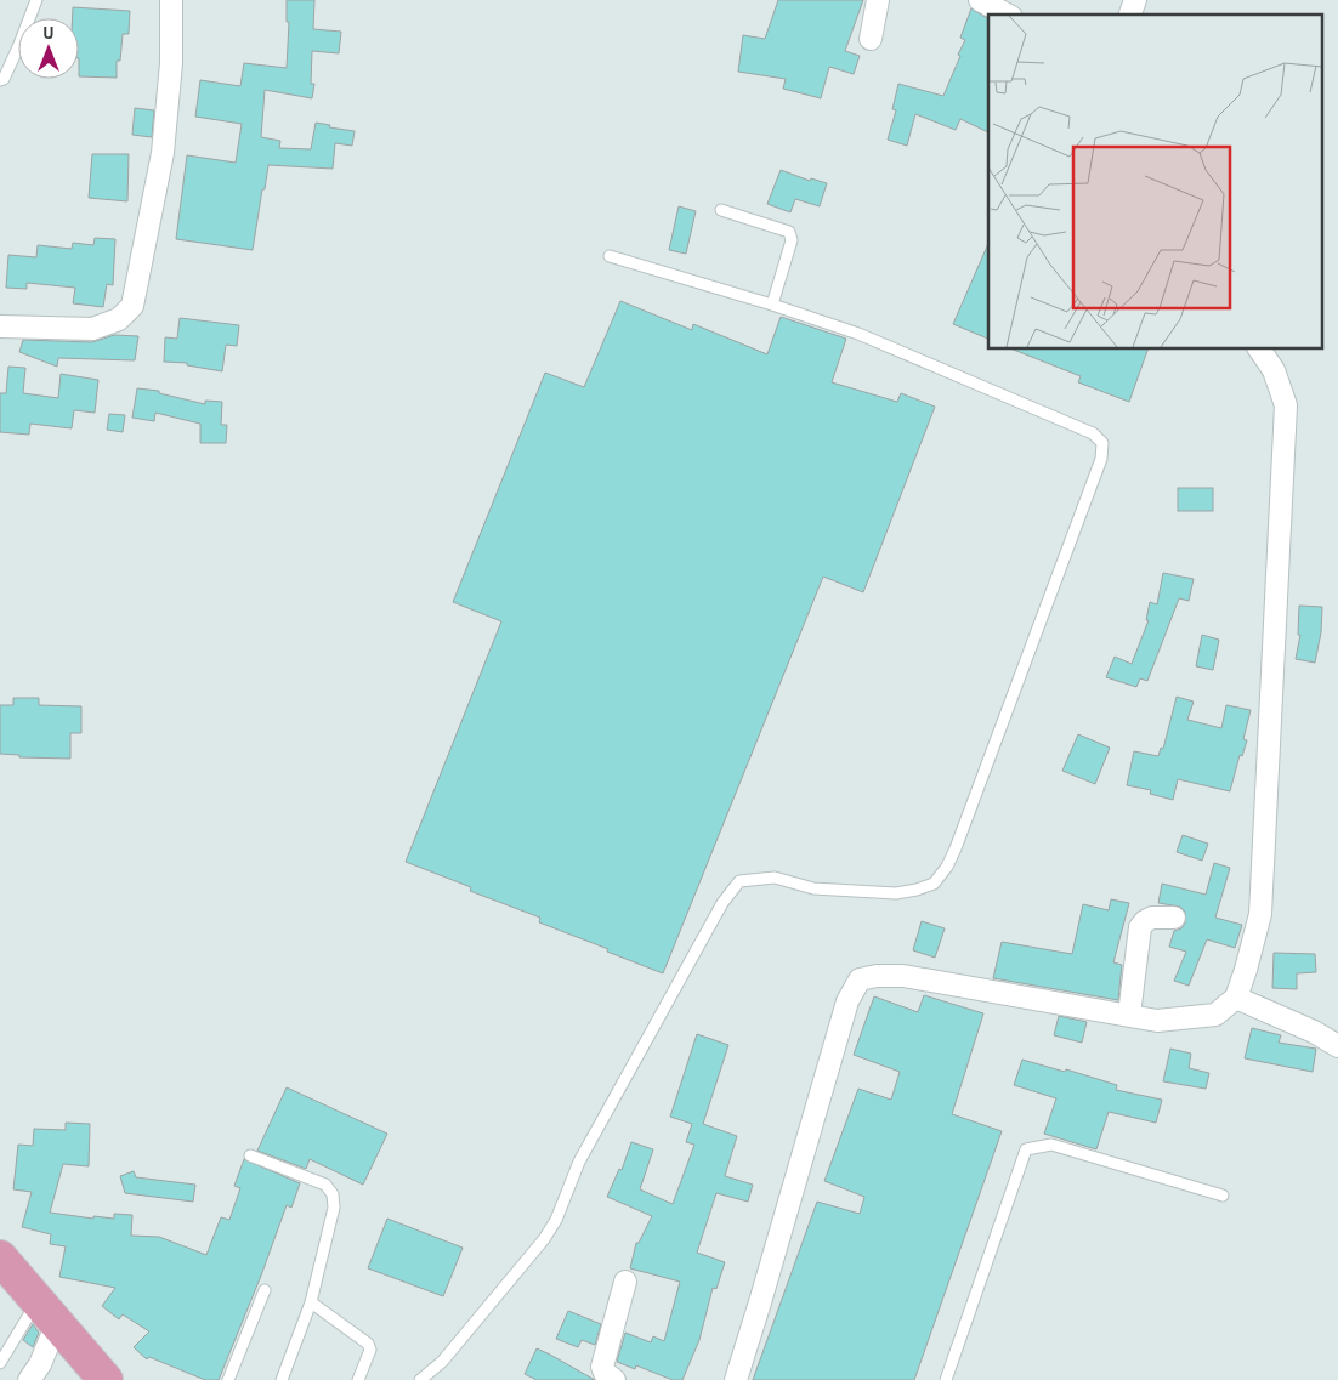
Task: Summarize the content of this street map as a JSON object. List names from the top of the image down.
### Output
{
  "north": "top"
}
